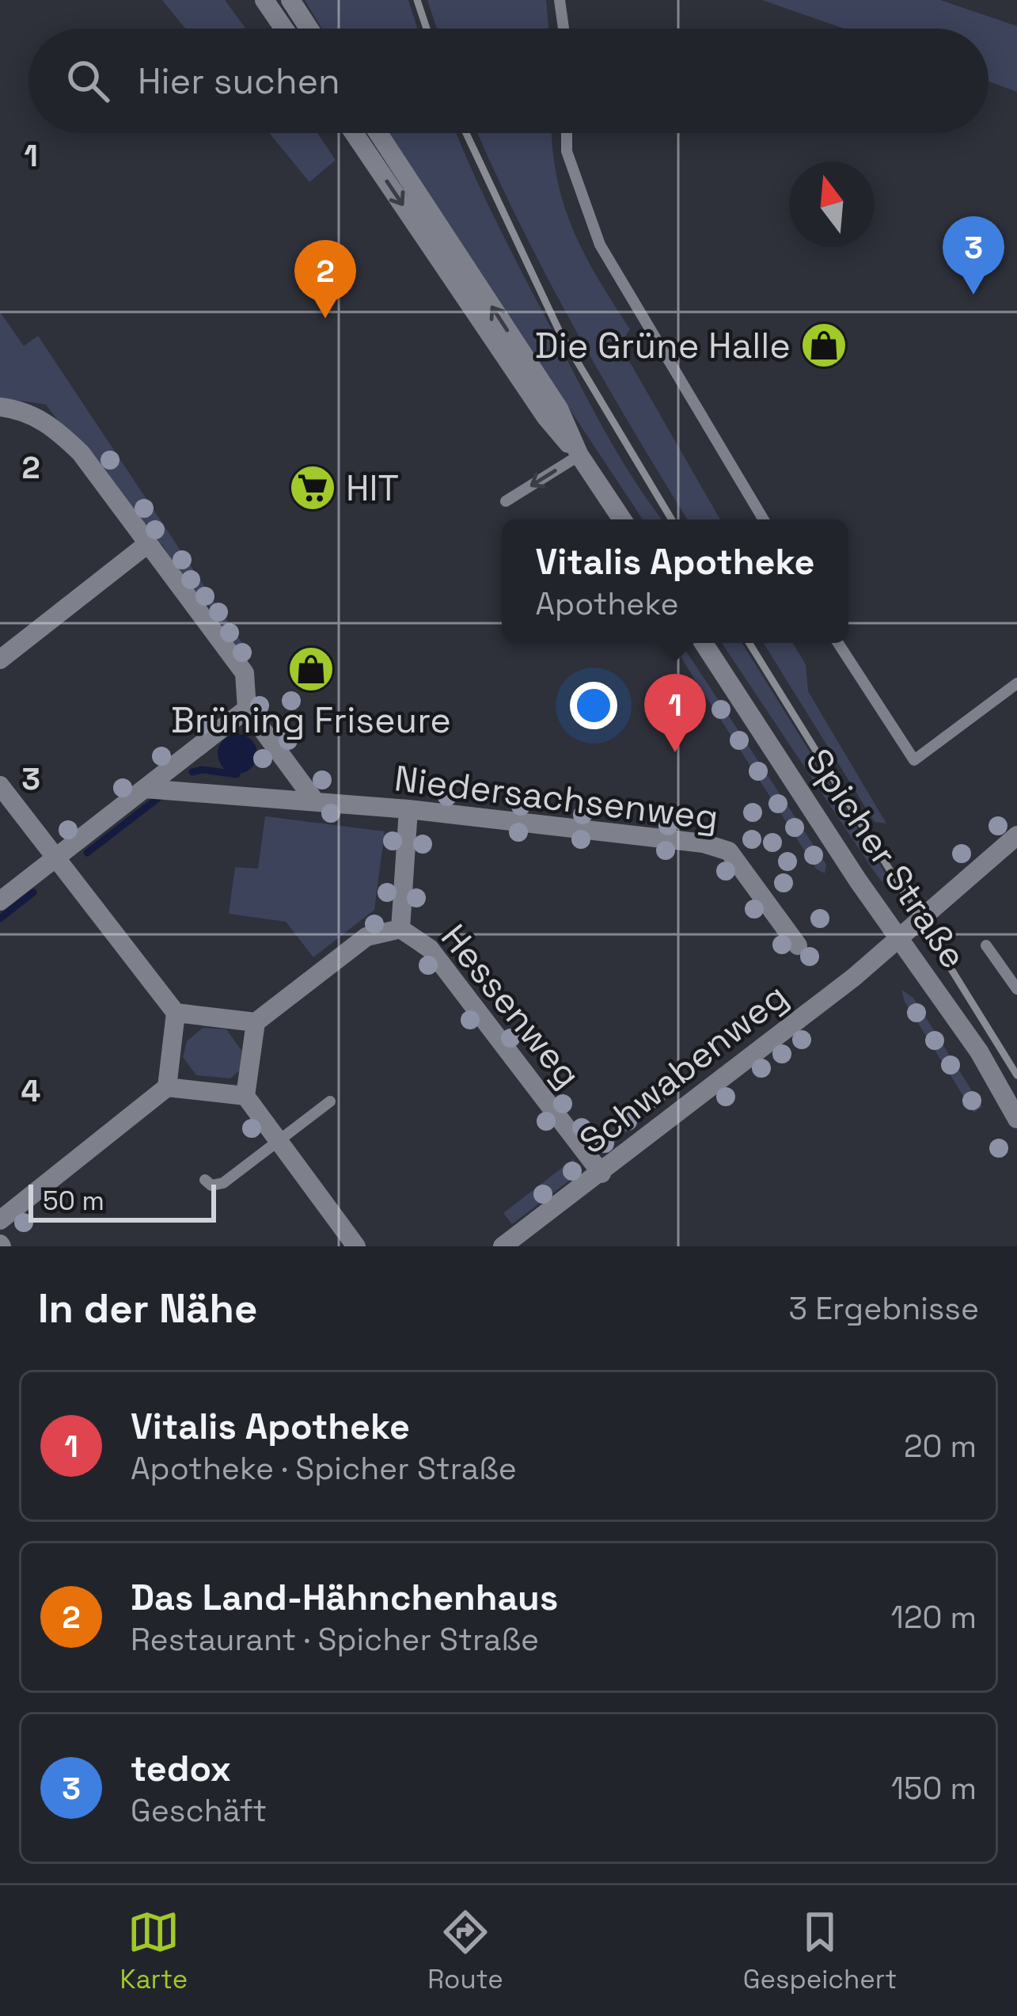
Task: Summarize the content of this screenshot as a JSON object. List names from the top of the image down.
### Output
{
  "streets": {
    "street": [
      "Niedersachsenweg",
      "Spicher Straße",
      "Hessenweg",
      "Schwabenweg"
    ]
  },
  "crossings": [
    ["Niedersachsenweg", "Hessenweg"],
    ["Spicher Straße", "Schwabenweg"],
    ["Hessenweg", "Schwabenweg"]
  ],
  "places": {
    "shop": ["Die Grüne Halle", "Brüning Friseure"],
    "supermarket": ["HIT"]
  },
  "scale_bar": "50 m",
  "north": "top",
  "page": {
    "search": "Hier suchen",
    "pins": ["3", "2", "1"],
    "popup": ["Vitalis Apotheke", "Apotheke"],
    "scale": "50 m",
    "heading": ["In der Nähe", "3 Ergebnisse"],
    "list": [
      {
        "mark": "1",
        "name": "Vitalis Apotheke",
        "note": "Apotheke · Spicher Straße",
        "value": "20 m"
      },
      {
        "mark": "2",
        "name": "Das Land-Hähnchenhaus",
        "note": "Restaurant · Spicher Straße",
        "value": "120 m"
      },
      {
        "mark": "3",
        "name": "tedox",
        "note": "Geschäft",
        "value": "150 m"
      }
    ],
    "nav": ["Karte", "Route", "Gespeichert"]
  },
  "grid": {
    "rows": [
      "1",
      "2",
      "3",
      "4"
    ]
  }
}
